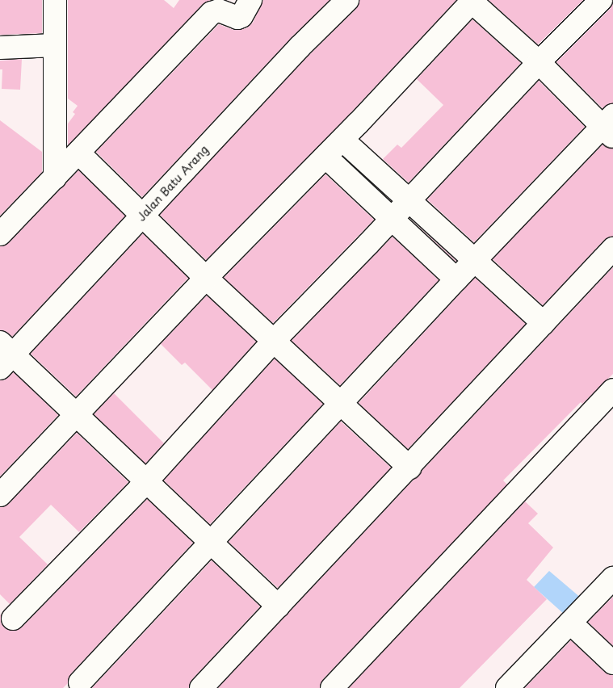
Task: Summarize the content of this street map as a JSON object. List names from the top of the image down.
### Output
{
  "streets": {
    "street": ["Jalan Batu Arang"]
  }
}
